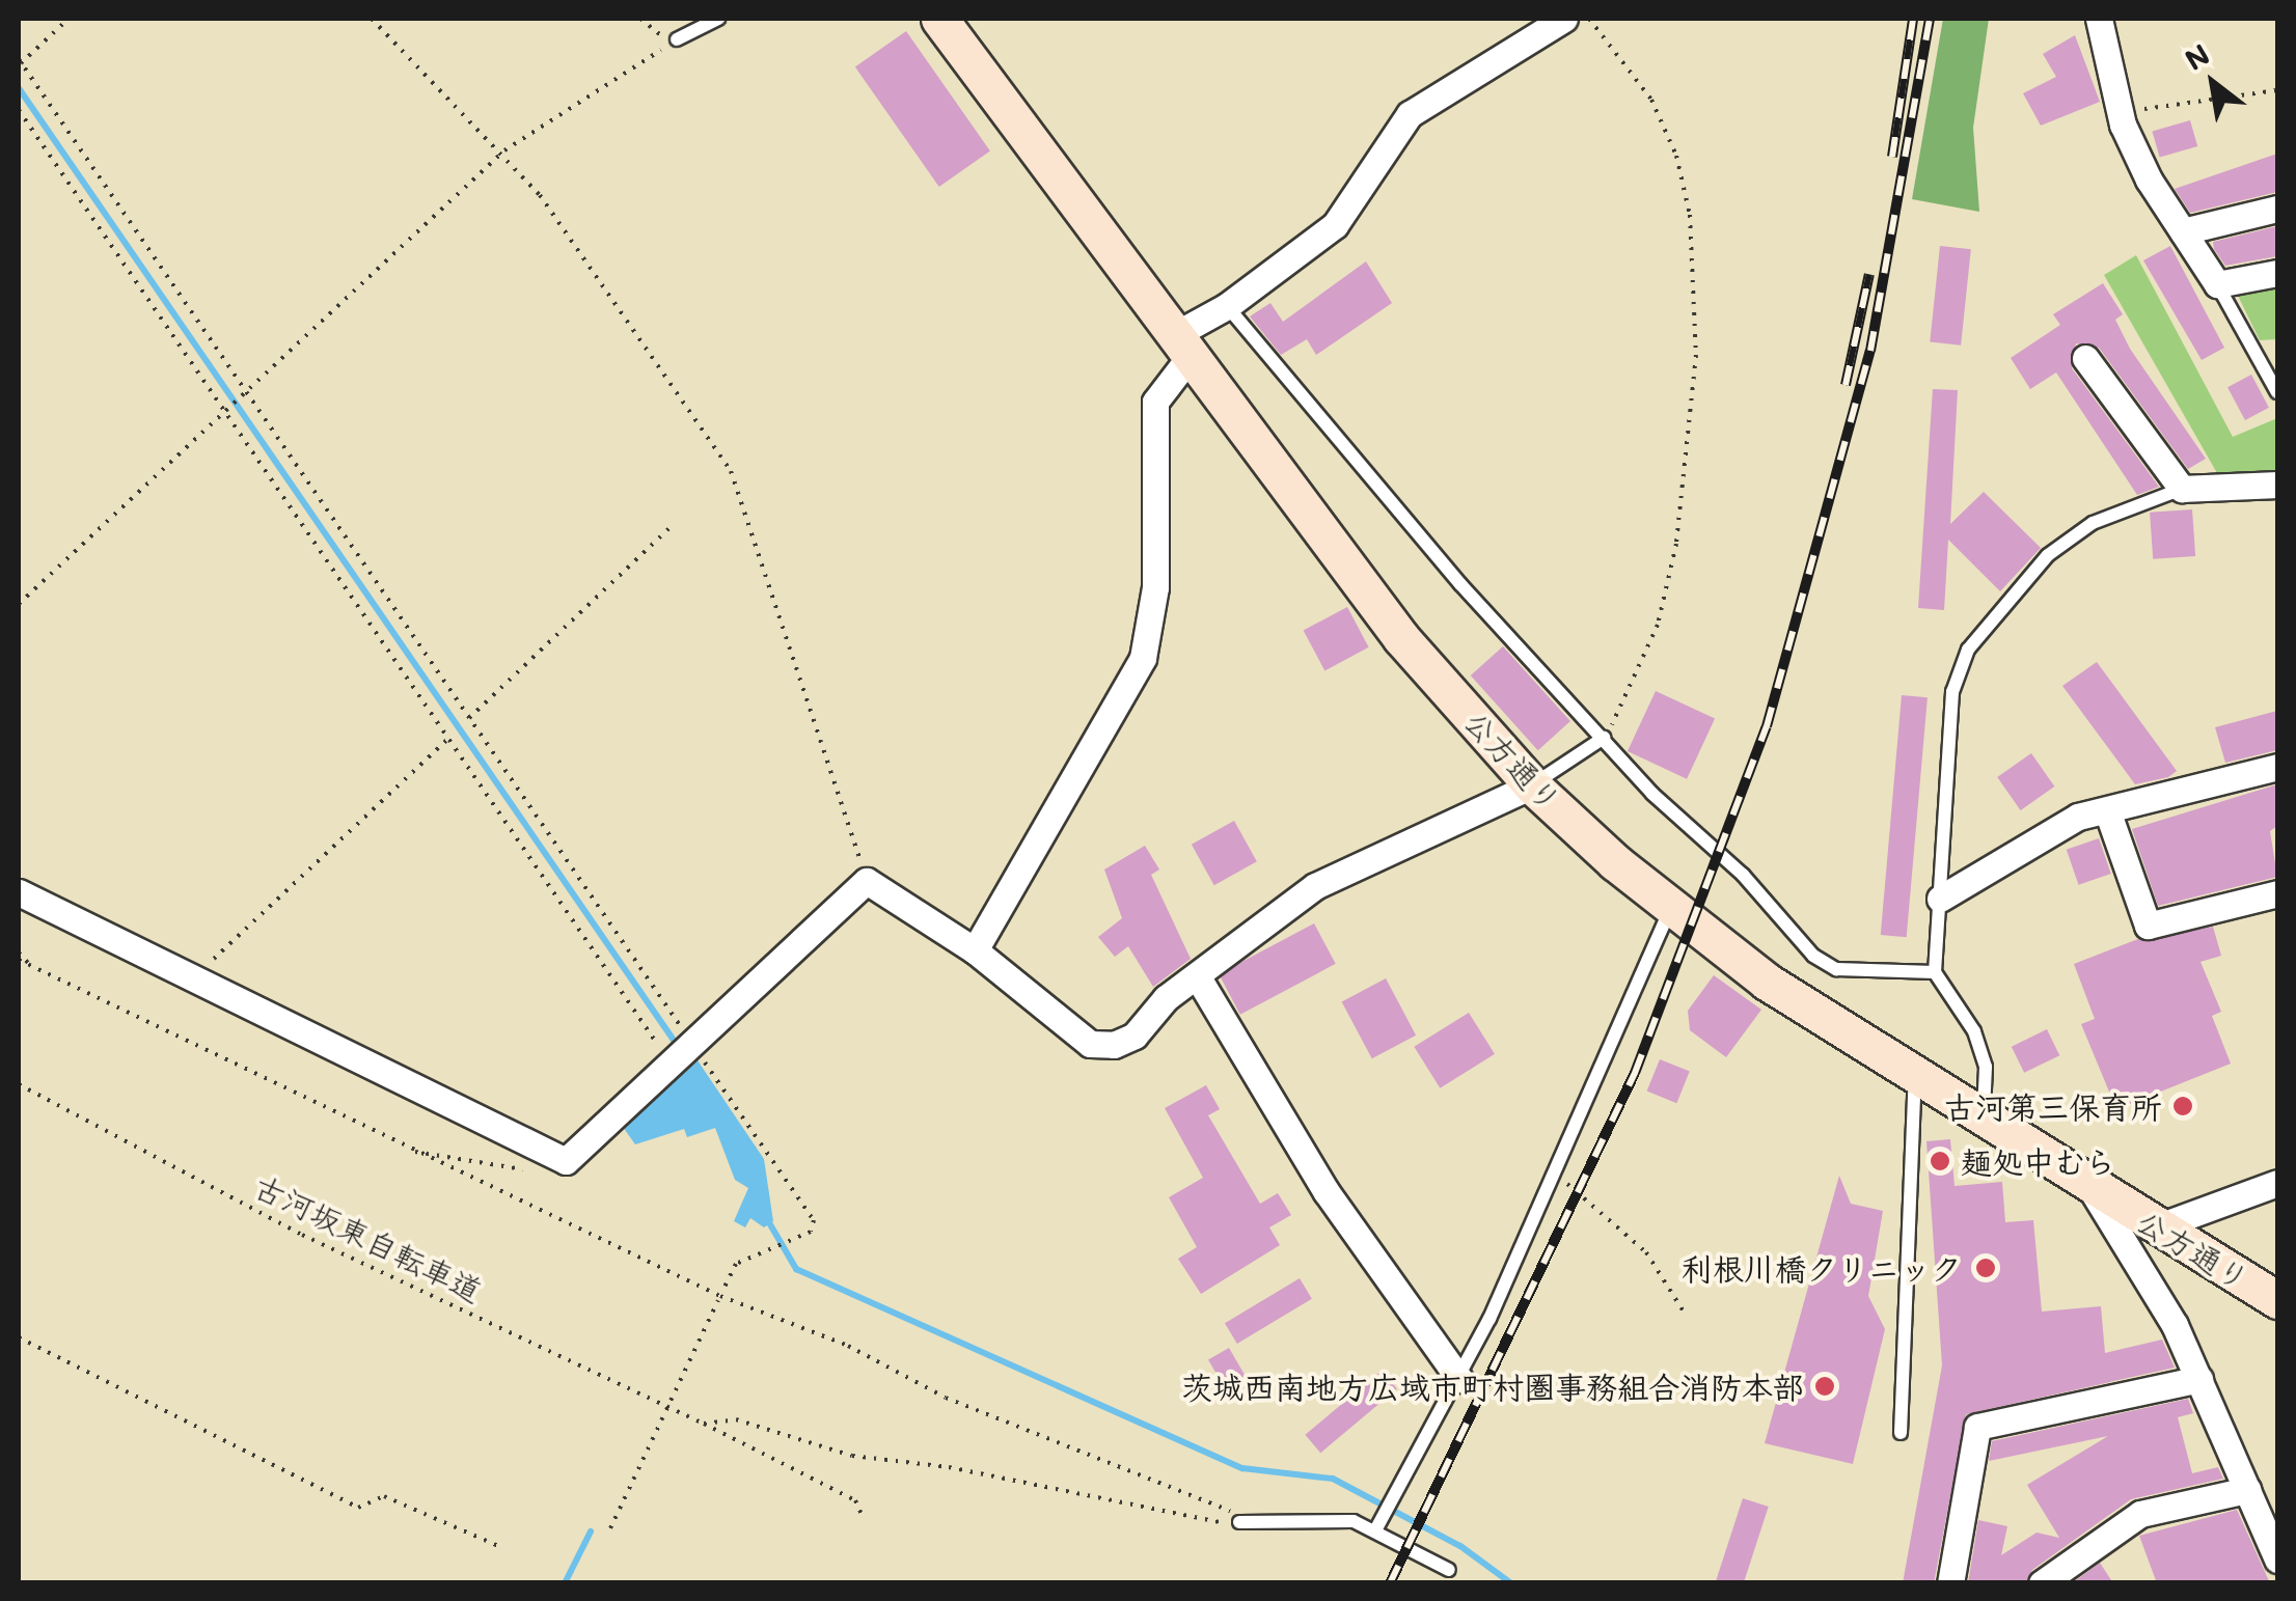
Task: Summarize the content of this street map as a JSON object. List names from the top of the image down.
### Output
{
  "streets": {
    "street": ["公方通り"],
    "path": ["古河坂東自転車道"]
  },
  "places": [
    "古河第三保育所",
    "麺処中むら",
    "利根川橋クリニック",
    "茨城西南地方広域市町村圏事務組合消防本部"
  ],
  "north": "top left"
}
